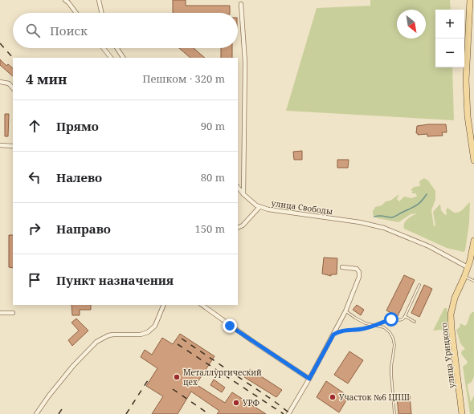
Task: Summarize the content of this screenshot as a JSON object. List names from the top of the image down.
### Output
{
  "streets": {
    "main road": ["улица Урицкого"],
    "street": ["улица Свободы"]
  },
  "crossings": [
    ["улица Свободы", "улица Урицкого"]
  ],
  "places": ["Металлургический цех", "Участок №6 ЦПШ", "УРФ"],
  "north": "bottom right",
  "page": {
    "map_buttons": ["+", "−"],
    "search": "Поиск",
    "heading": ["4 мин", "Пешком · 320 m"],
    "list": [
      ["Прямо", "90 m"],
      ["Налево", "80 m"],
      ["Направо", "150 m"],
      "Пункт назначения"
    ]
  }
}
